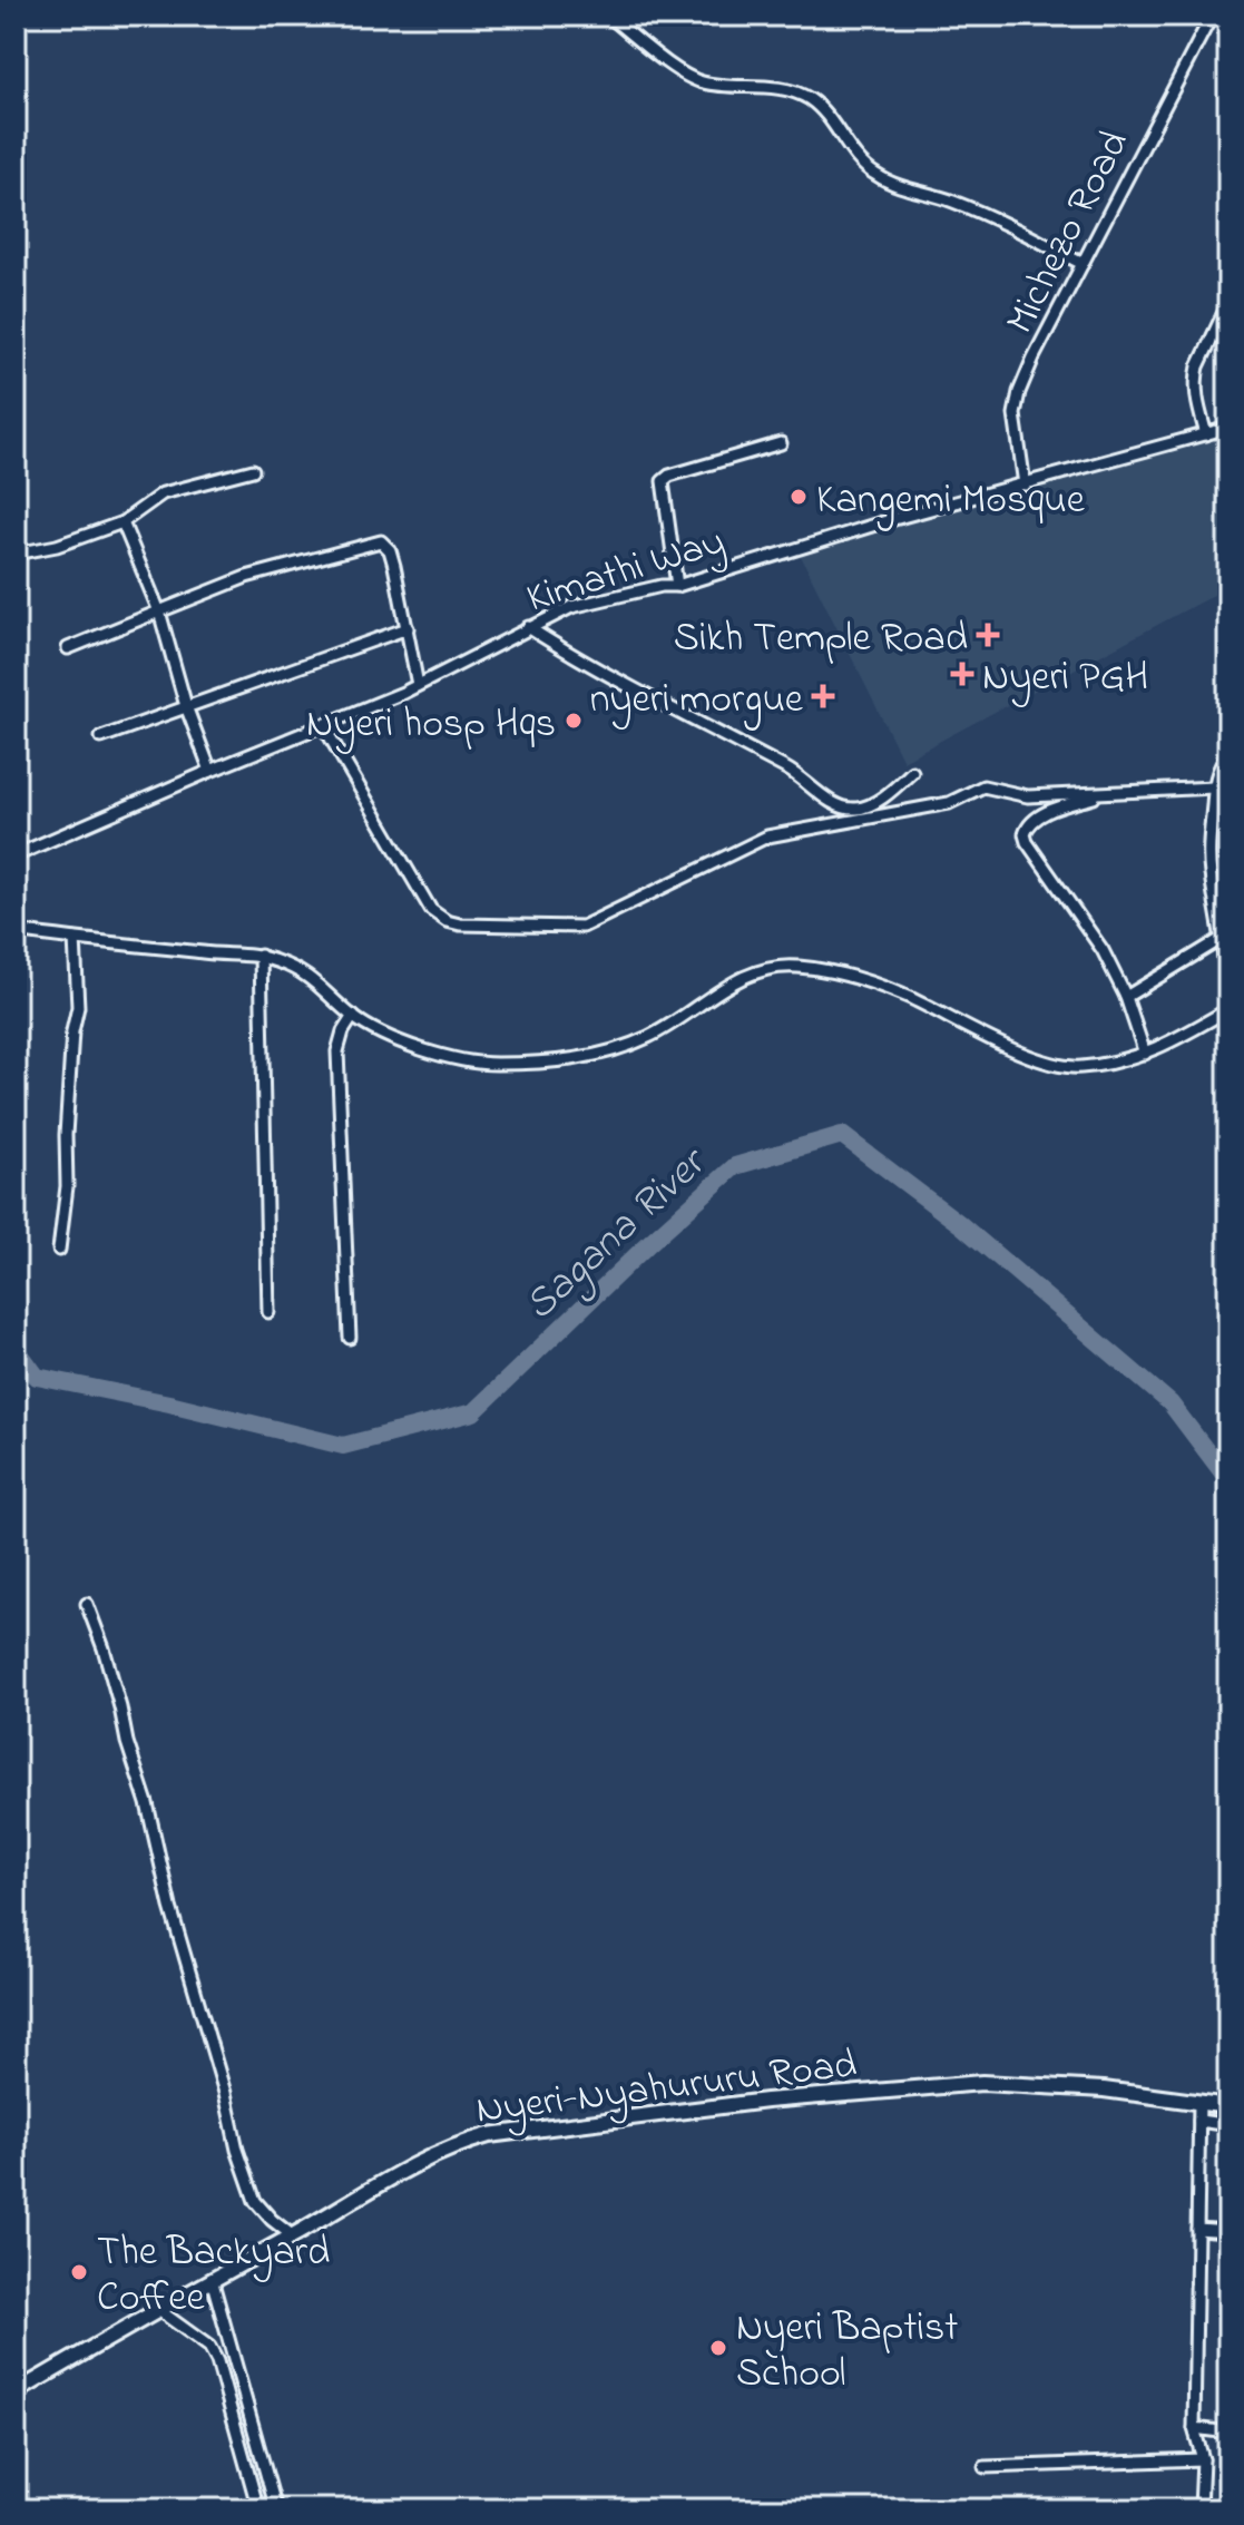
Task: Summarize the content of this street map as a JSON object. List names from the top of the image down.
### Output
{
  "streets": {
    "main road": ["Nyeri-Nyahururu Road"],
    "street": ["Michezo Road", "Kimathi Way"]
  },
  "crossings": [
    ["Michezo Road", "Kimathi Way"]
  ],
  "water": ["Sagana River"],
  "places": {
    "other": [
      "Kangemi Mosque",
      "Nyeri hosp Hqs",
      "The Backyard Coffee",
      "Nyeri Baptist School"
    ],
    "health": ["Sikh Temple Road", "Nyeri PGH", "nyeri morgue"]
  }
}
